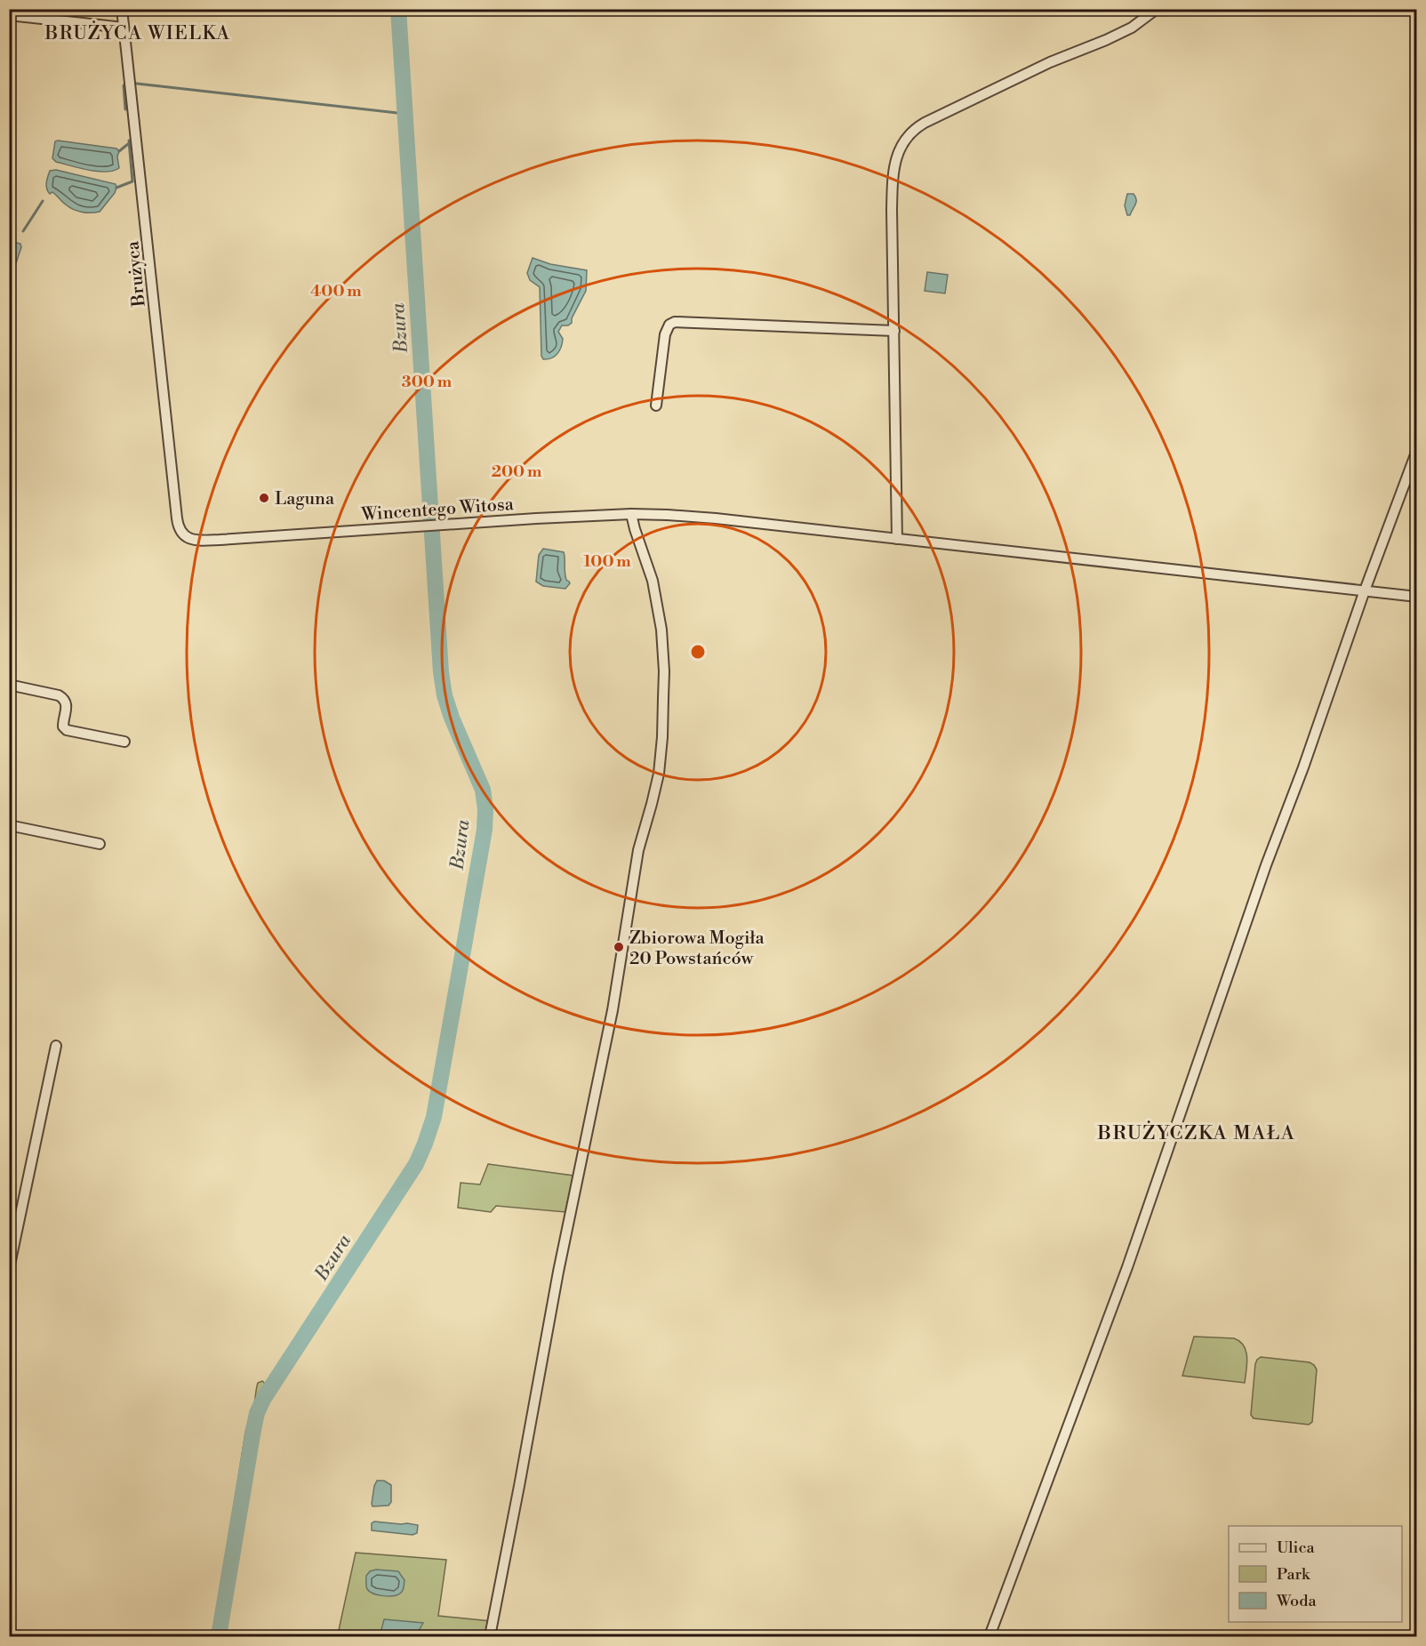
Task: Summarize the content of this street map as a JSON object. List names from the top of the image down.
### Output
{
  "streets": {
    "street": ["Brużyca", "Wincentego Witosa"]
  },
  "crossings": [
    ["Brużyca", "Wincentego Witosa"]
  ],
  "districts": ["BRUŻYCA WIELKA", "BRUŻYCZKA MAŁA"],
  "water": ["Bzura"],
  "places": ["Laguna", "Zbiorowa Mogiła 20 Powstańców"],
  "legend": ["Ulica", "Park", "Woda"],
  "rings": [
    "400 m",
    "300 m",
    "200 m",
    "100 m"
  ]
}
